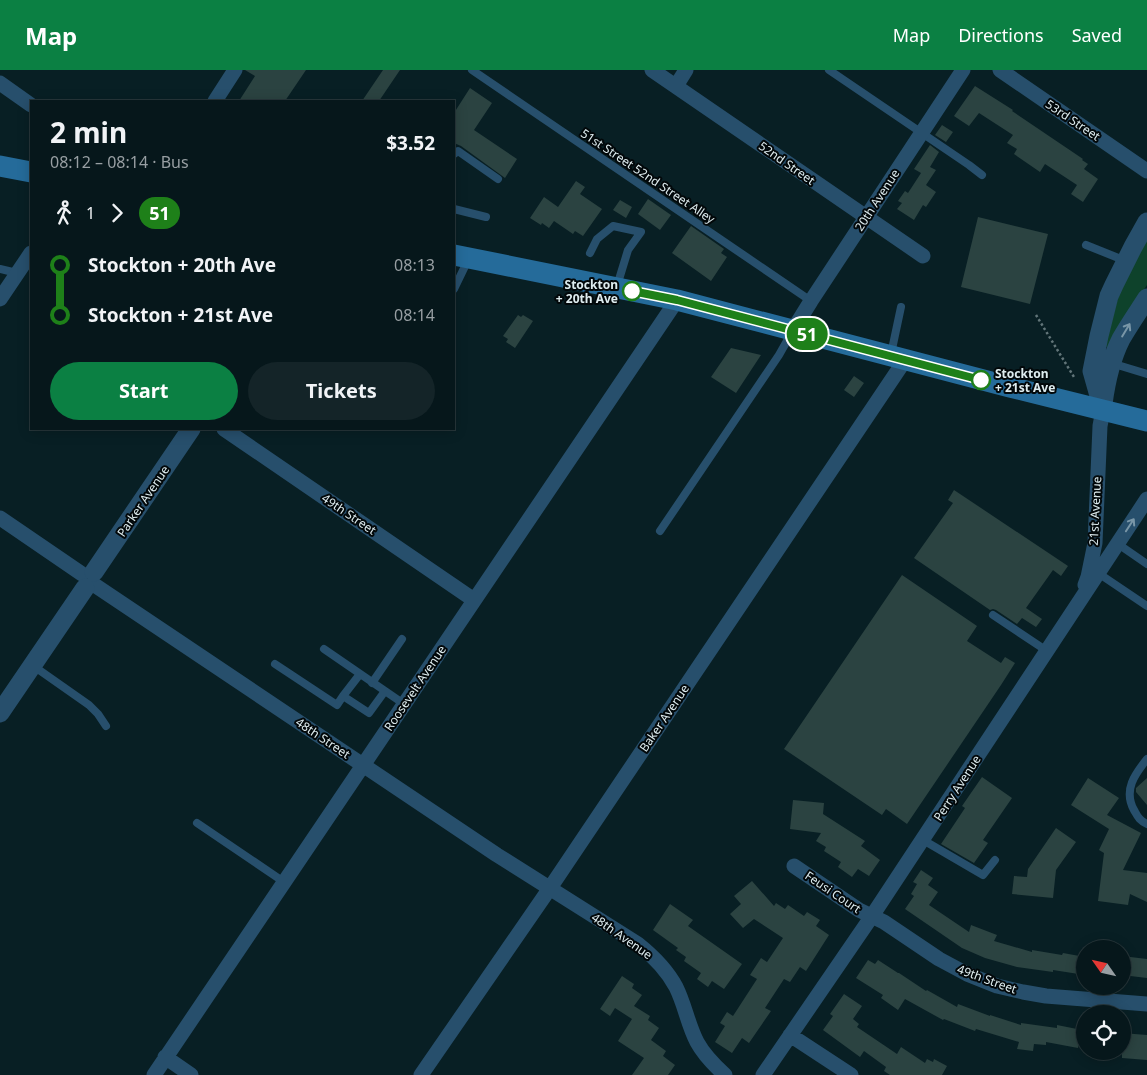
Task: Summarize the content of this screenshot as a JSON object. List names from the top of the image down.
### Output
{
  "streets": {
    "street": [
      "53rd Street",
      "52nd Street",
      "20th Avenue",
      "Parker Avenue",
      "21st Avenue",
      "49th Street",
      "Roosevelt Avenue",
      "Baker Avenue",
      "48th Street",
      "Perry Avenue",
      "Feusi Court",
      "48th Avenue"
    ],
    "lane": ["51st Street 52nd Street Alley"]
  },
  "crossings": [
    ["52nd Street", "20th Avenue"],
    ["51st Street 52nd Street Alley", "20th Avenue"],
    ["Parker Avenue", "48th Street"],
    ["21st Avenue", "Perry Avenue"],
    ["49th Street", "Roosevelt Avenue"],
    ["49th Street", "Perry Avenue"],
    ["49th Street", "Feusi Court"],
    ["Roosevelt Avenue", "48th Street"],
    ["Baker Avenue", "48th Street"],
    ["Baker Avenue", "48th Avenue"],
    ["48th Street", "48th Avenue"],
    ["Perry Avenue", "Feusi Court"]
  ],
  "places": ["Stockton + 20th Ave", "Stockton + 21st Ave"],
  "lines": ["bus line 51"],
  "north": "top left",
  "page": {
    "header": "Map",
    "nav": ["Map", "Directions", "Saved"],
    "on_map": "51",
    "heading": ["2 min", "08:12 – 08:14 · Bus", "$3.52"],
    "legs": ["1", "51"],
    "list": [
      {
        "name": "Stockton + 20th Ave",
        "value": "08:13"
      },
      {
        "name": "Stockton + 21st Ave",
        "value": "08:14"
      }
    ],
    "buttons": ["Start", "Tickets"]
  }
}
